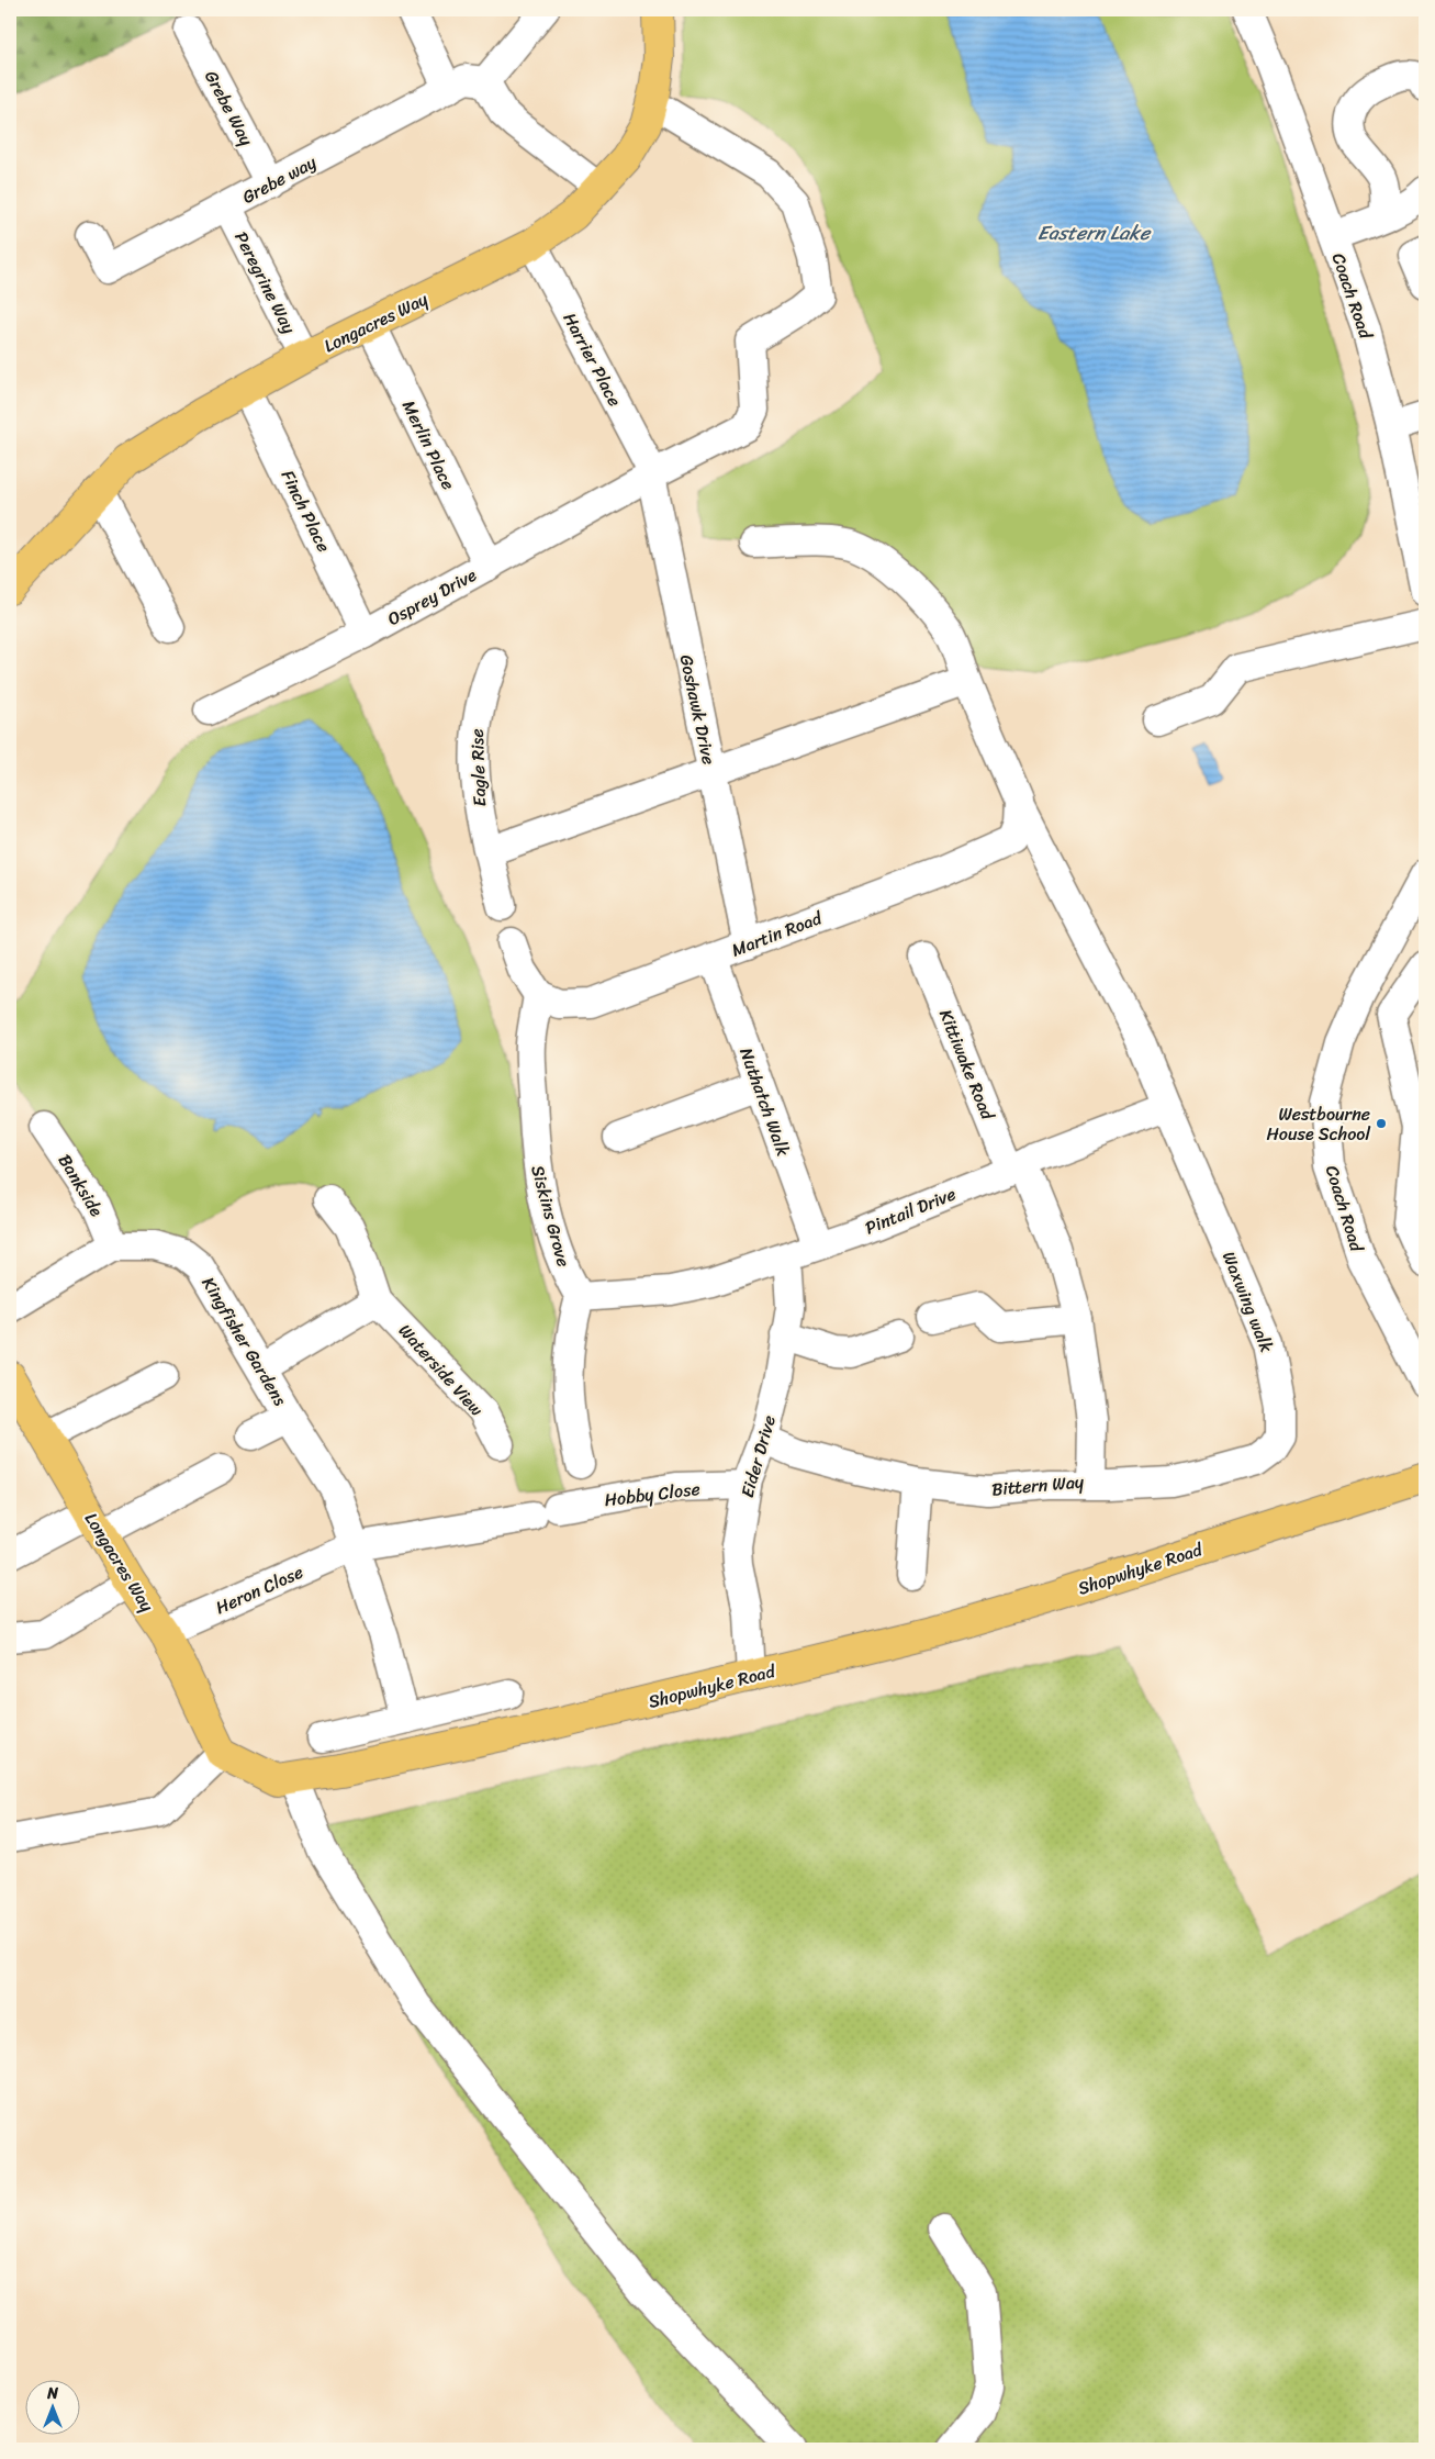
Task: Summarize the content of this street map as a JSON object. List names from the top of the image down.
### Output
{
  "streets": {
    "main road": ["Longacres Way", "Shopwhyke Road"],
    "street": [
      "Grebe Way",
      "Grebe way",
      "Peregrine Way",
      "Coach Road",
      "Harrier Place",
      "Merlin Place",
      "Finch Place",
      "Osprey Drive",
      "Goshawk Drive",
      "Eagle Rise",
      "Martin Road",
      "Kittiwake Road",
      "Nuthatch Walk",
      "Bankside",
      "Pintail Drive",
      "Siskins Grove",
      "Waxwing walk",
      "Kingfisher Gardens",
      "Waterside View",
      "Eider Drive",
      "Bittern Way",
      "Hobby Close",
      "Heron Close"
    ]
  },
  "crossings": [
    ["Grebe Way", "Grebe way"],
    ["Grebe way", "Peregrine Way"],
    ["Peregrine Way", "Longacres Way"],
    ["Longacres Way", "Harrier Place"],
    ["Longacres Way", "Merlin Place"],
    ["Longacres Way", "Finch Place"],
    ["Longacres Way", "Osprey Drive"],
    ["Longacres Way", "Shopwhyke Road"],
    ["Longacres Way", "Heron Close"],
    ["Harrier Place", "Osprey Drive"],
    ["Harrier Place", "Goshawk Drive"],
    ["Merlin Place", "Osprey Drive"],
    ["Finch Place", "Osprey Drive"],
    ["Osprey Drive", "Goshawk Drive"],
    ["Goshawk Drive", "Martin Road"],
    ["Martin Road", "Nuthatch Walk"],
    ["Martin Road", "Siskins Grove"],
    ["Kittiwake Road", "Pintail Drive"],
    ["Kittiwake Road", "Bittern Way"],
    ["Nuthatch Walk", "Pintail Drive"],
    ["Bankside", "Kingfisher Gardens"],
    ["Pintail Drive", "Siskins Grove"],
    ["Pintail Drive", "Waxwing walk"],
    ["Pintail Drive", "Eider Drive"],
    ["Pintail Drive", "Bittern Way"],
    ["Waxwing walk", "Bittern Way"],
    ["Kingfisher Gardens", "Heron Close"],
    ["Eider Drive", "Bittern Way"],
    ["Eider Drive", "Hobby Close"],
    ["Eider Drive", "Shopwhyke Road"],
    ["Hobby Close", "Heron Close"]
  ],
  "water": ["Eastern Lake"],
  "places": ["Westbourne House School"],
  "north": "top"
}
